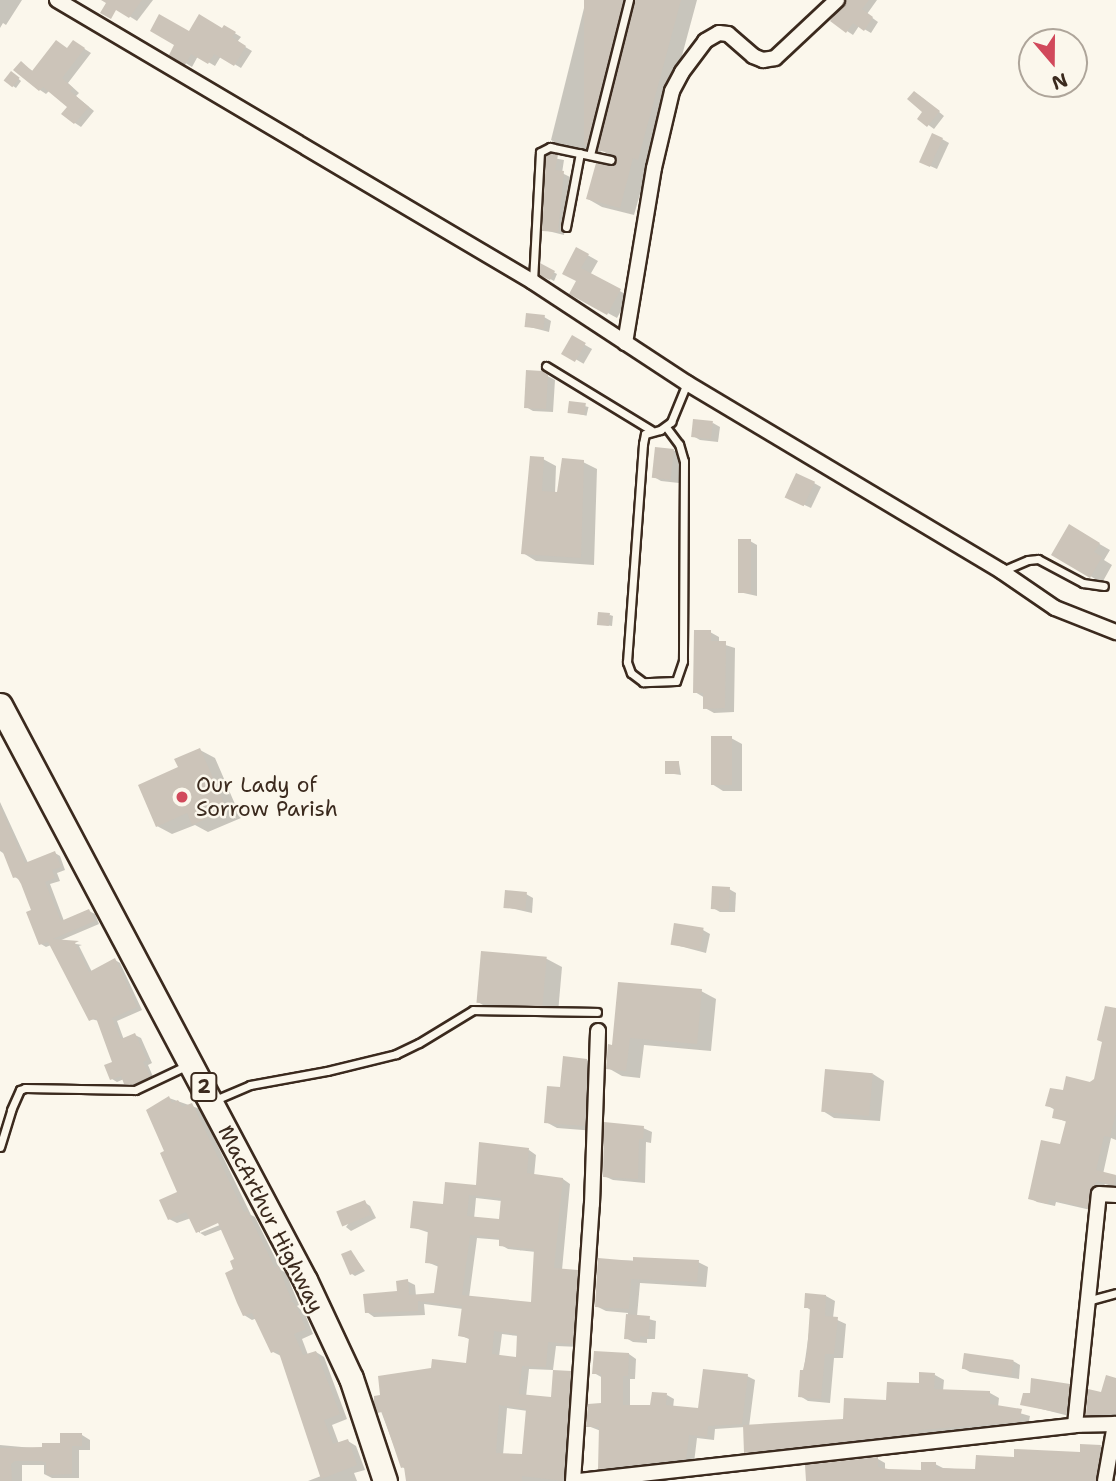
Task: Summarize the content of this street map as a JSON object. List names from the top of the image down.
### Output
{
  "streets": {
    "highway": ["2", "MacArthur Highway"]
  },
  "places": ["Our Lady of Sorrow Parish"],
  "north": "bottom"
}
